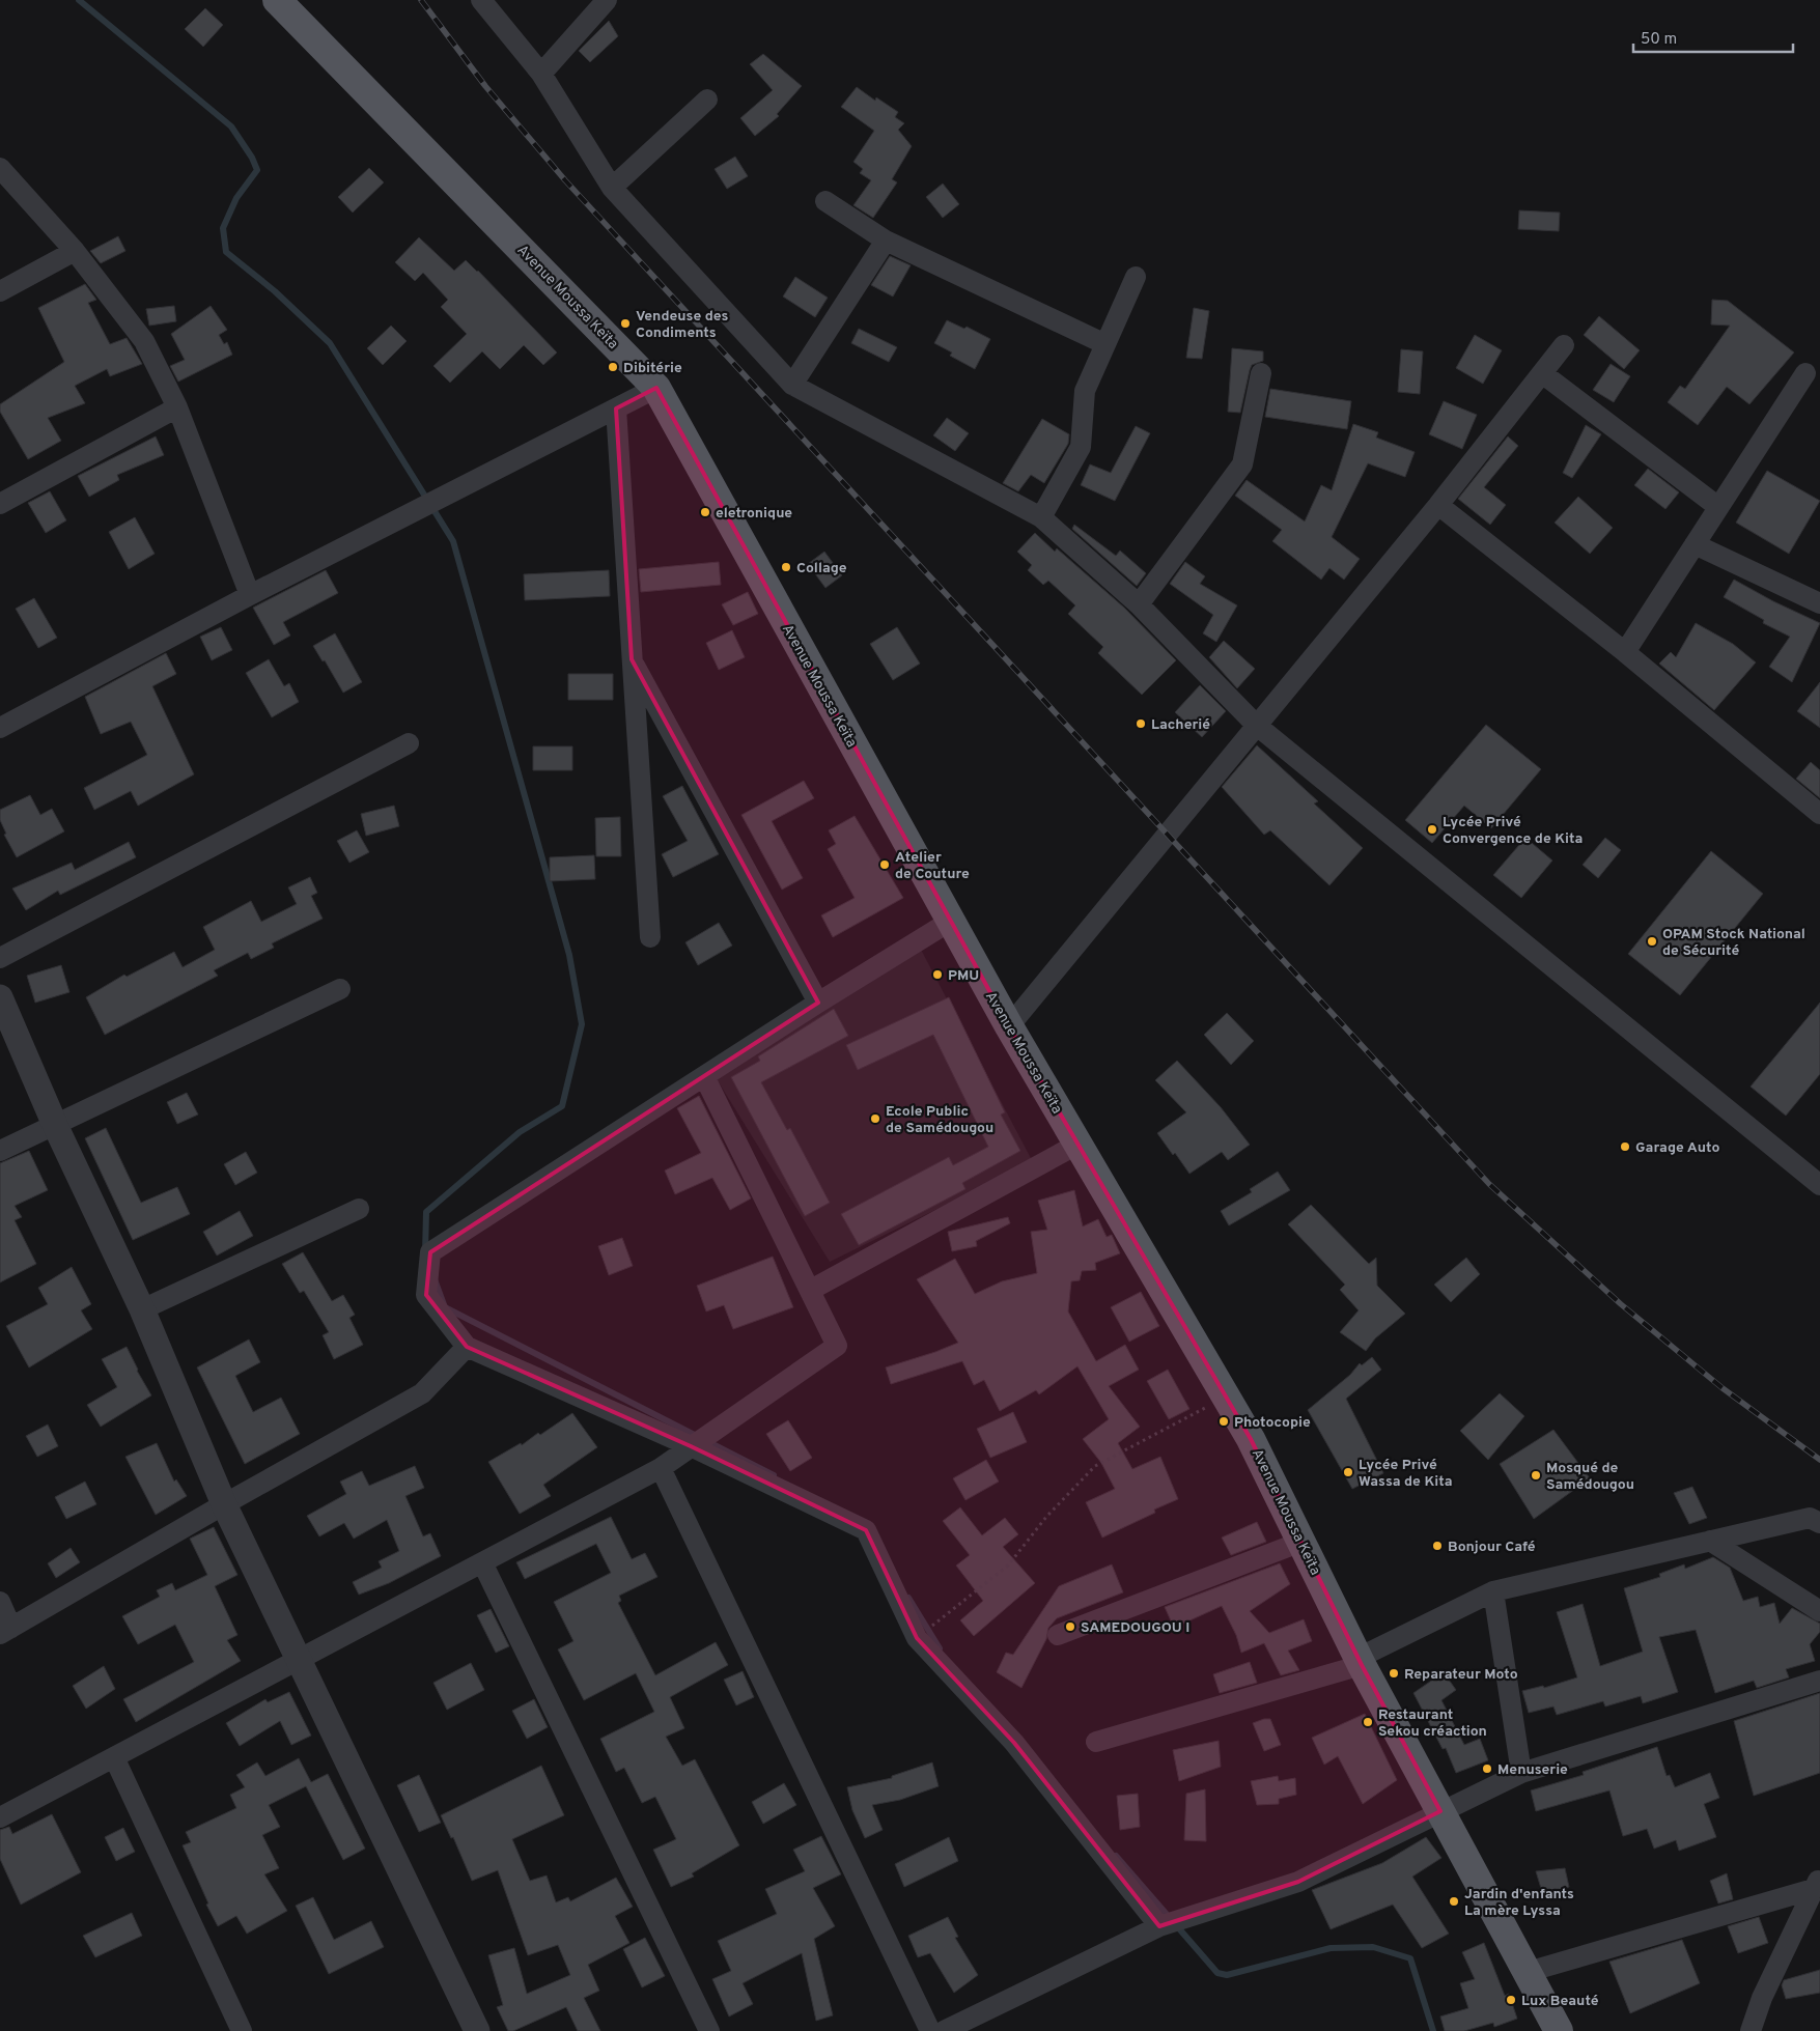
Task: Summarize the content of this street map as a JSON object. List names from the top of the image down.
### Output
{
  "streets": {
    "main road": ["Avenue Moussa Keïta"]
  },
  "places": [
    "Vendeuse des Condiments",
    "Dibitérie",
    "eletronique",
    "Collage",
    "Lacherié",
    "Lycée Privé Convergence de Kita",
    "Atelier de Couture",
    "OPAM Stock National de Sécurité",
    "PMU",
    "Ecole Public de Samédougou",
    "Garage Auto",
    "Photocopie",
    "Lycée Privé Wassa de Kita",
    "Mosqué de Samédougou",
    "Bonjour Café",
    "SAMEDOUGOU I",
    "Reparateur Moto",
    "Restaurant Sekou créaction",
    "Menuserie",
    "Jardin d'enfants La mère Lyssa",
    "Lux Beauté"
  ],
  "scale_bar": "50 m"
}
